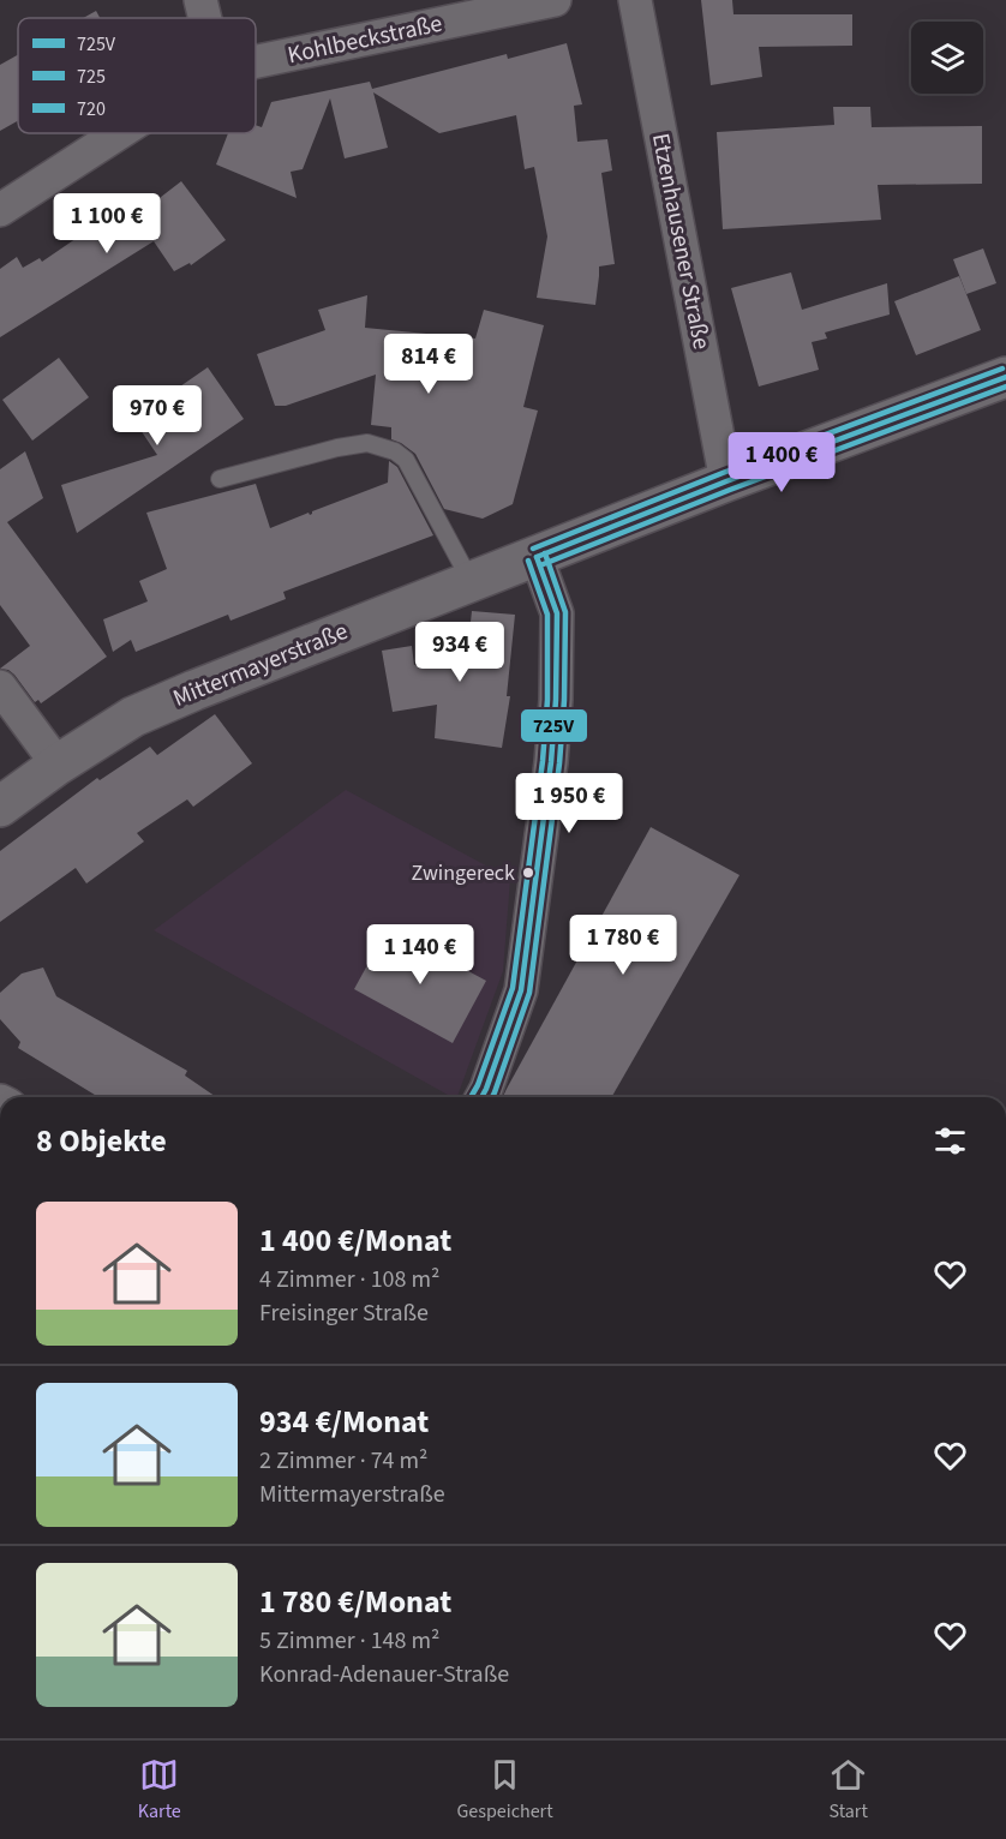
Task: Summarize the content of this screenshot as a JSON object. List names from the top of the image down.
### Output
{
  "streets": {
    "main road": ["Mittermayerstraße"],
    "street": ["Kohlbeckstraße", "Etzenhausener Straße"]
  },
  "crossings": [
    ["Etzenhausener Straße", "Mittermayerstraße"]
  ],
  "places": ["Zwingereck"],
  "lines": ["transit line 720", "transit line 725V", "transit line 725"],
  "legend": ["725V", "725", "720"],
  "page": {
    "price": [
      "1 100 €",
      "814 €",
      "970 €",
      "1 400 €",
      "934 €",
      "1 950 €",
      "1 780 €",
      "1 140 €"
    ],
    "heading": "8 Objekte",
    "list": [
      {
        "name": "1 400 €/Monat",
        "note": "4 Zimmer · 108 m² · Freisinger Straße"
      },
      {
        "name": "934 €/Monat",
        "note": "2 Zimmer · 74 m² · Mittermayerstraße"
      },
      {
        "name": "1 780 €/Monat",
        "note": "5 Zimmer · 148 m² · Konrad-Adenauer-Straße"
      }
    ],
    "tabs": ["Karte", "Gespeichert", "Start"]
  }
}
